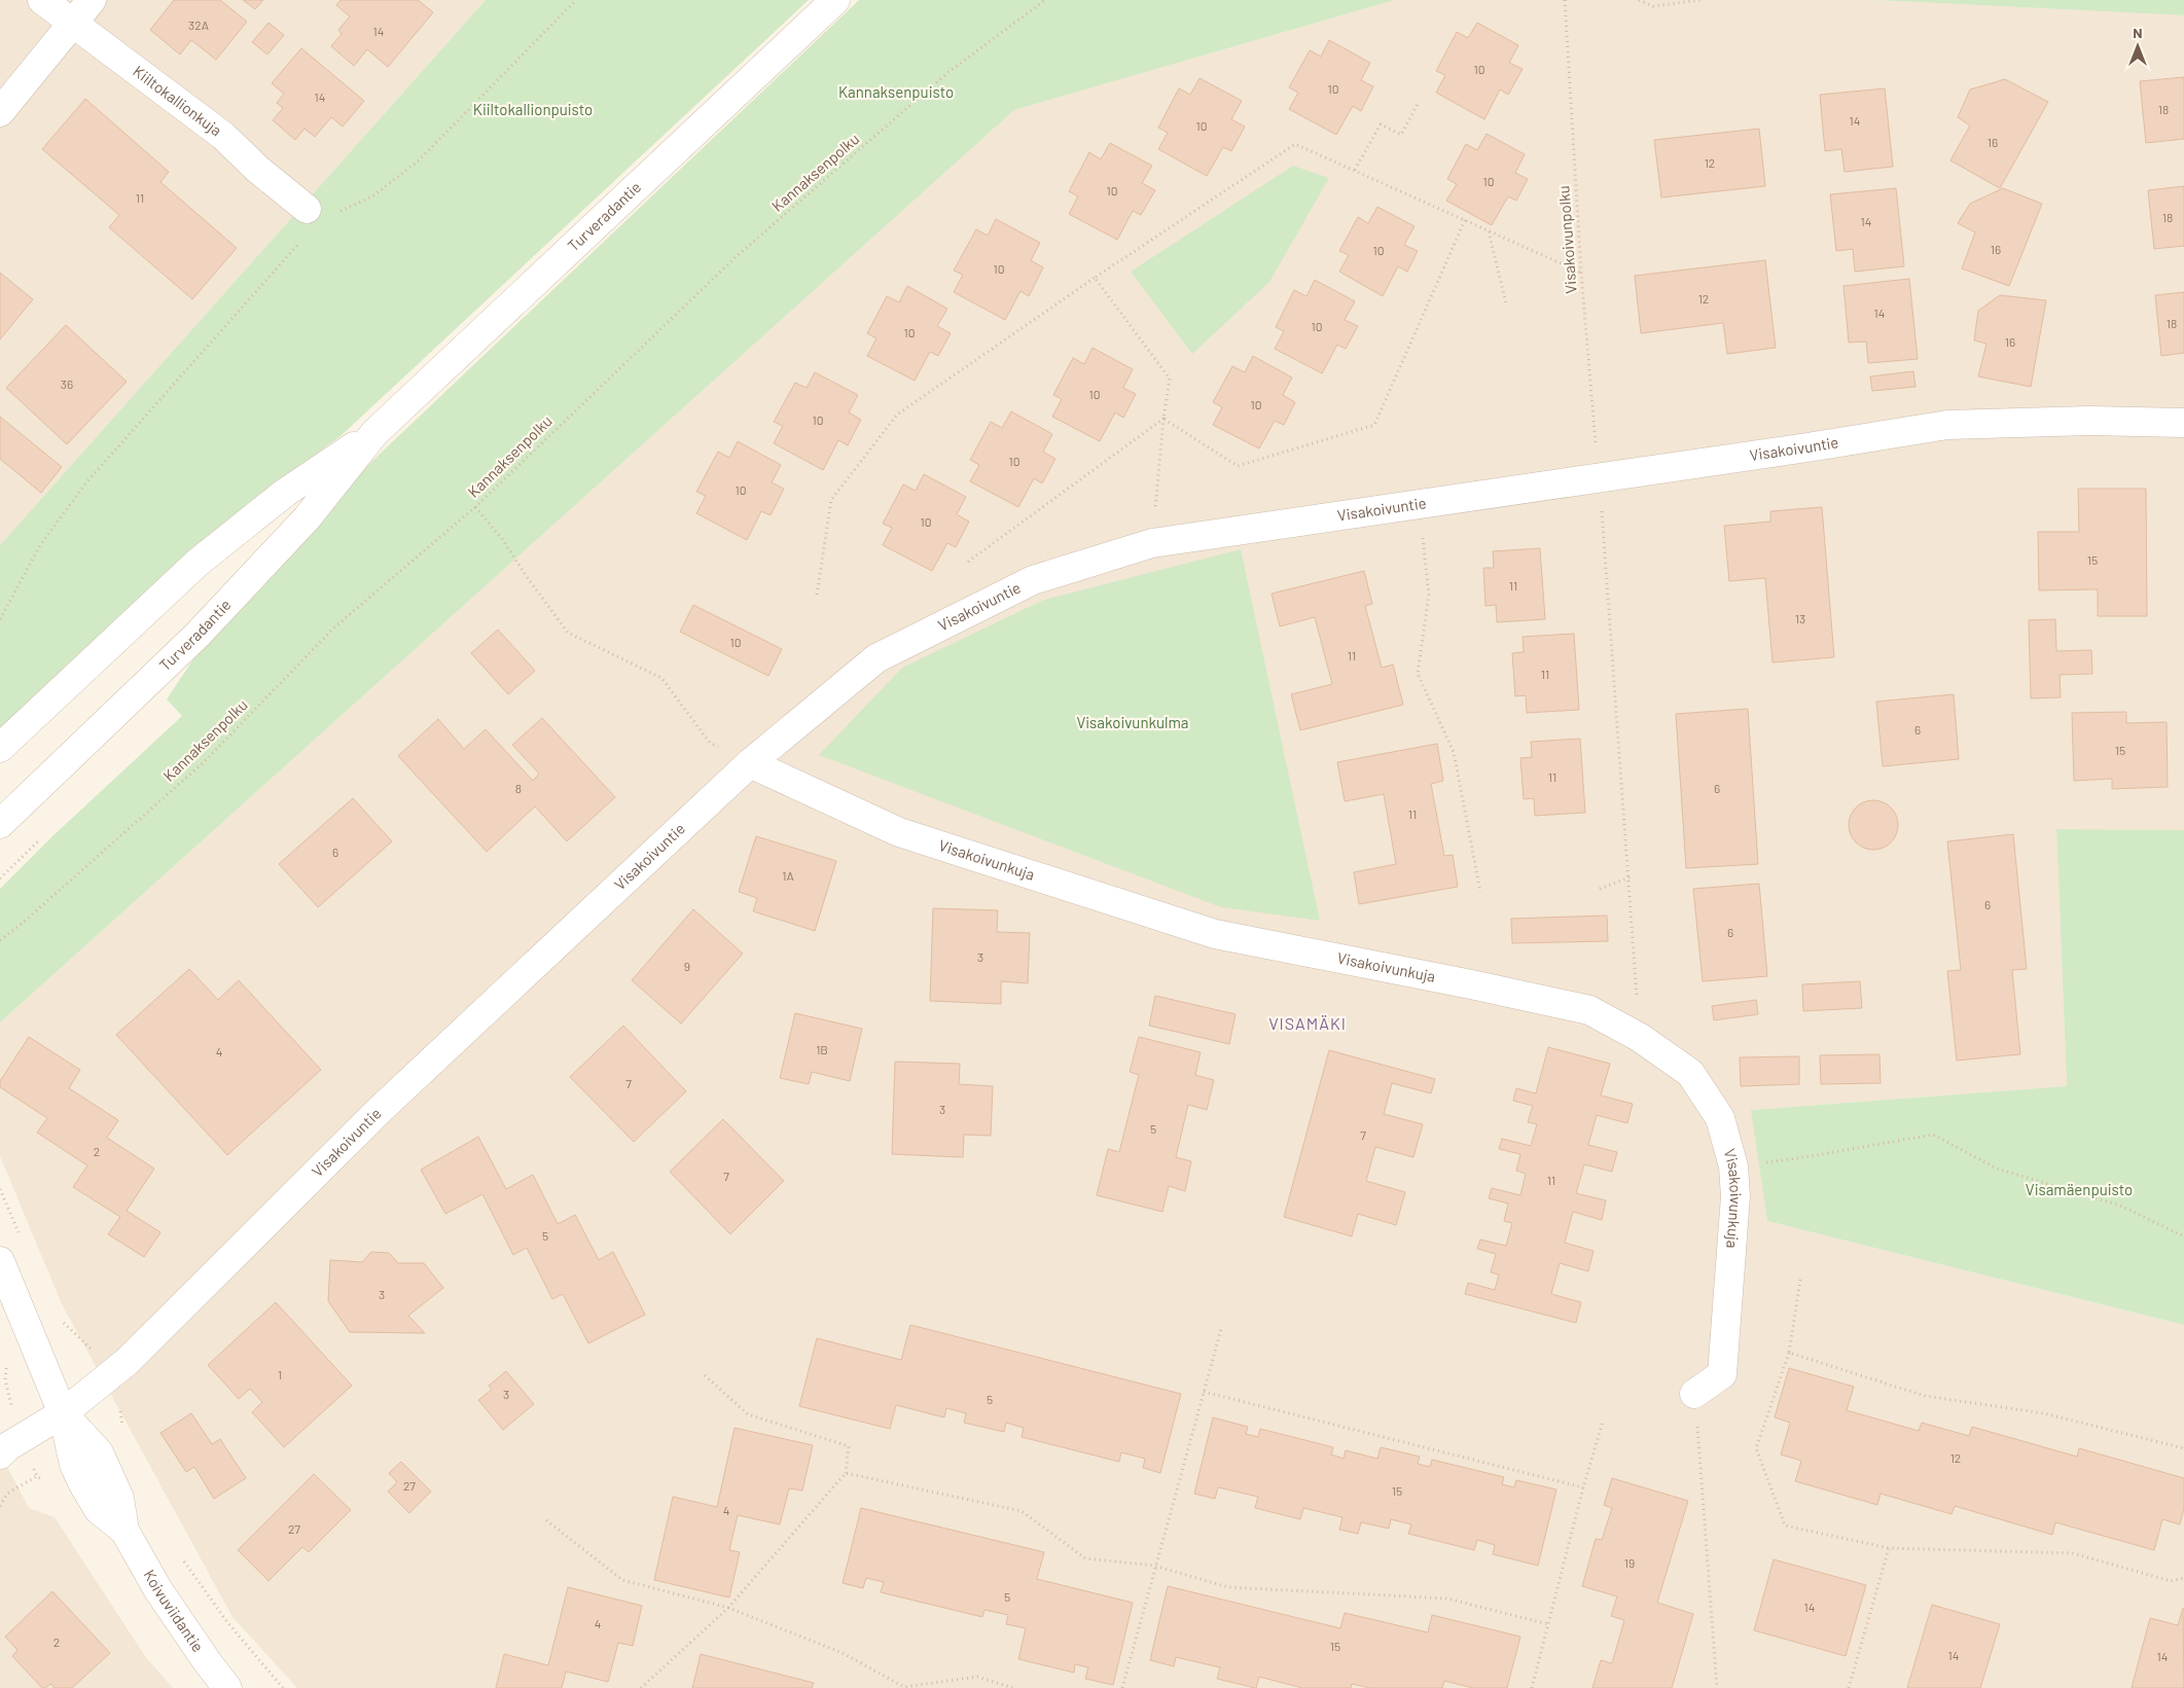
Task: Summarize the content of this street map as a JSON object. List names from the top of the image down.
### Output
{
  "streets": {
    "street": [
      "Kiiltokallionkuja",
      "Turveradantie",
      "Visakoivuntie",
      "Visakoivunkuja",
      "Koivuviidantie"
    ],
    "path": ["Kannaksenpolku", "Visakoivunpolku"]
  },
  "crossings": [
    ["Visakoivunpolku", "Visakoivuntie"],
    ["Visakoivunpolku", "Visakoivunkuja"],
    ["Visakoivuntie", "Visakoivunkuja"],
    ["Visakoivuntie", "Koivuviidantie"]
  ],
  "districts": ["VISAMÄKI"],
  "parks": [
    "Kannaksenpuisto",
    "Kiiltokallionpuisto",
    "Visakoivunkulma",
    "Visamäenpuisto"
  ],
  "house_numbers": [
    "32A",
    "14",
    "10",
    "10",
    "14",
    "18",
    "14",
    "10",
    "16",
    "12",
    "10",
    "10",
    "11",
    "18",
    "14",
    "16",
    "10",
    "10",
    "12",
    "14",
    "18",
    "10",
    "10",
    "16",
    "36",
    "10",
    "10",
    "10",
    "10",
    "10",
    "10",
    "15",
    "11",
    "13",
    "10",
    "11",
    "11",
    "6",
    "15",
    "11",
    "8",
    "6",
    "11",
    "6",
    "1A",
    "6",
    "6",
    "3",
    "9",
    "1B",
    "4",
    "7",
    "3",
    "5",
    "7",
    "2",
    "7",
    "11",
    "5",
    "3",
    "1",
    "3",
    "5",
    "12",
    "27",
    "15",
    "4",
    "27",
    "19",
    "5",
    "14",
    "4",
    "2",
    "15",
    "14",
    "14"
  ],
  "north": "top"
}
